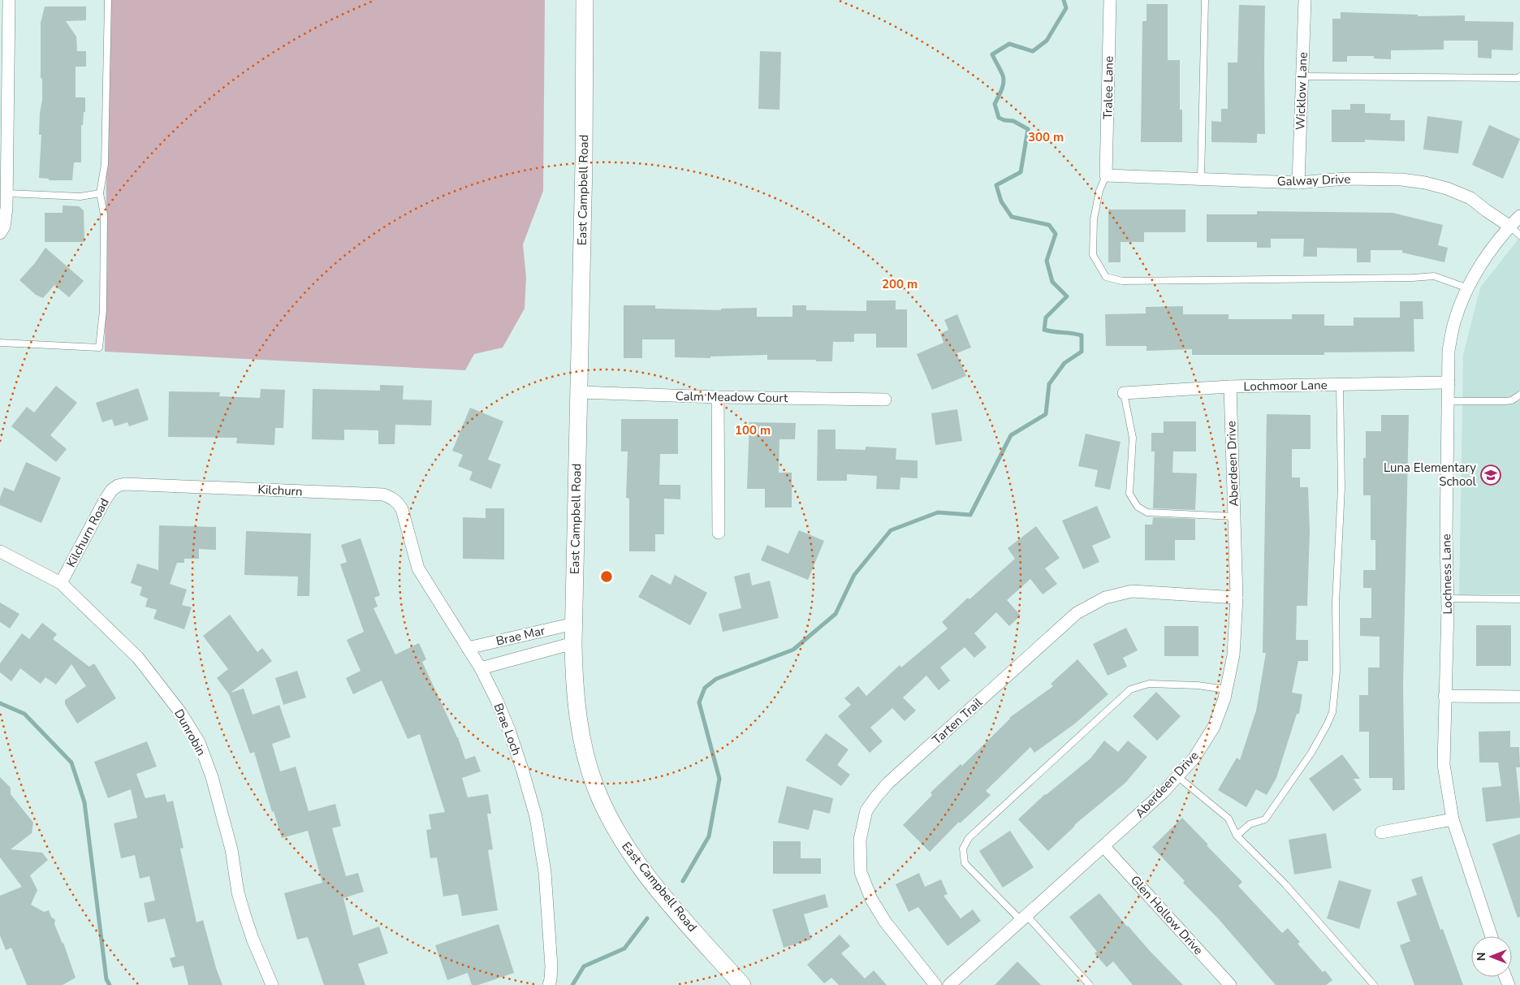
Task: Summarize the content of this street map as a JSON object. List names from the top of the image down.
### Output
{
  "streets": {
    "main road": ["East Campbell Road"],
    "street": [
      "Tralee Lane",
      "Wicklow Lane",
      "Galway Drive",
      "Lochmoor Lane",
      "Calm Meadow Court",
      "Aberdeen Drive",
      "Kilchurn",
      "Kilchurn Road",
      "Lochness Lane",
      "Brae Mar",
      "Tarten Trail",
      "Brae Loch",
      "Dunrobin",
      "Glen Hollow Drive"
    ]
  },
  "crossings": [
    ["Tralee Lane", "Galway Drive"],
    ["Wicklow Lane", "Galway Drive"],
    ["Galway Drive", "Lochness Lane"],
    ["East Campbell Road", "Calm Meadow Court"],
    ["East Campbell Road", "Brae Mar"],
    ["Lochmoor Lane", "Aberdeen Drive"],
    ["Lochmoor Lane", "Lochness Lane"],
    ["Aberdeen Drive", "Tarten Trail"],
    ["Aberdeen Drive", "Glen Hollow Drive"],
    ["Kilchurn", "Kilchurn Road"],
    ["Kilchurn", "Brae Loch"],
    ["Kilchurn Road", "Dunrobin"],
    ["Brae Mar", "Brae Loch"]
  ],
  "places": {
    "school or university": ["Luna Elementary School"]
  },
  "north": "left",
  "rings": ["300 m", "200 m", "100 m"]
}
